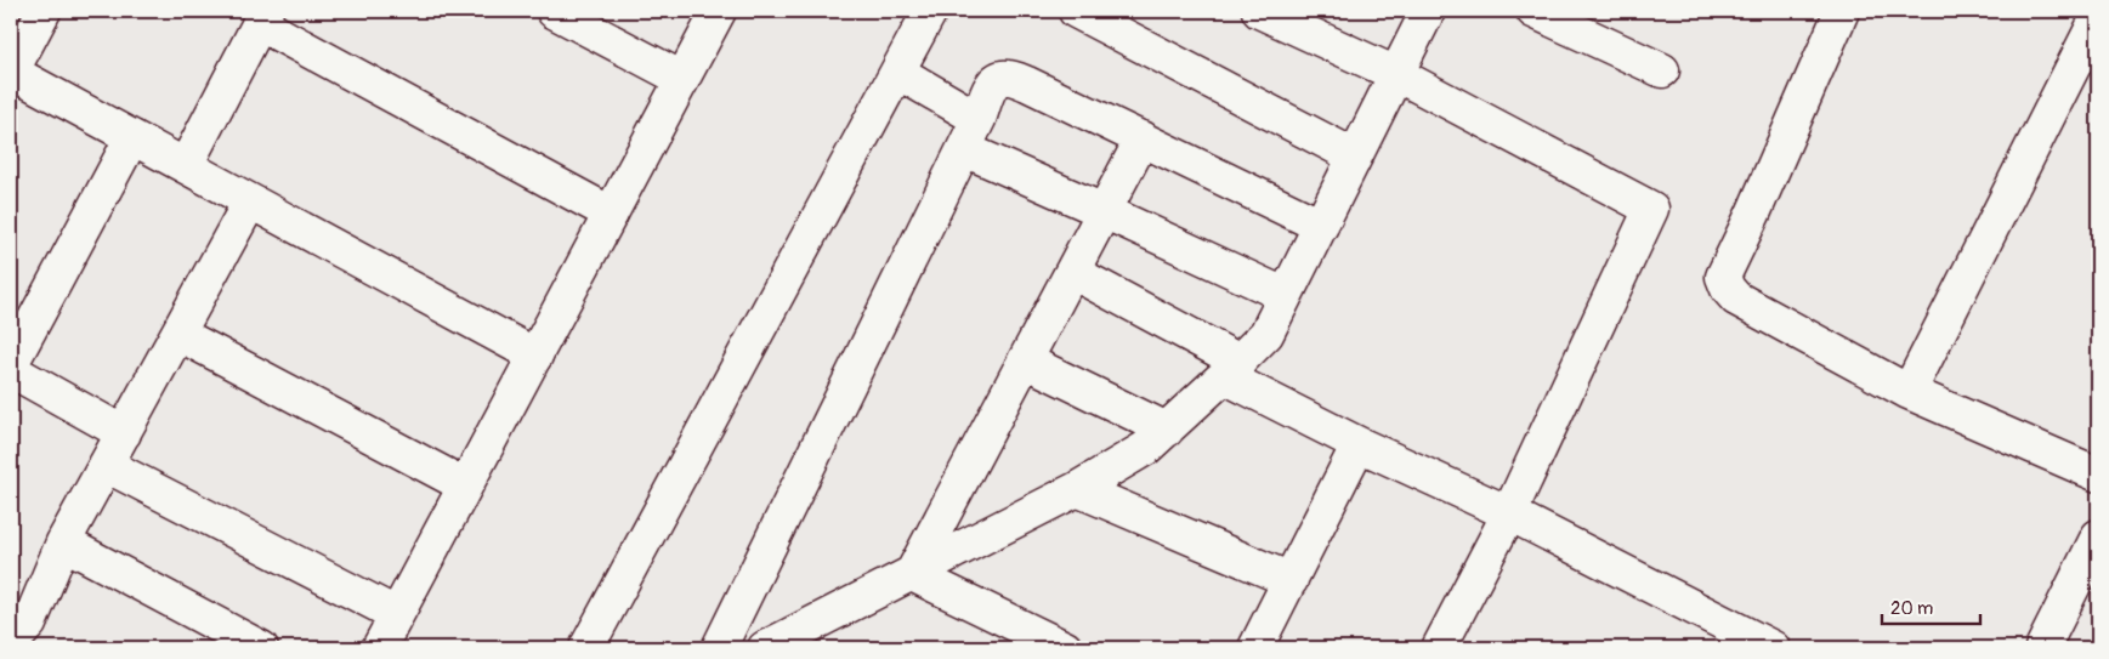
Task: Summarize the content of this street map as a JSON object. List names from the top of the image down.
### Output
{
  "scale_bar": "20 m"
}
